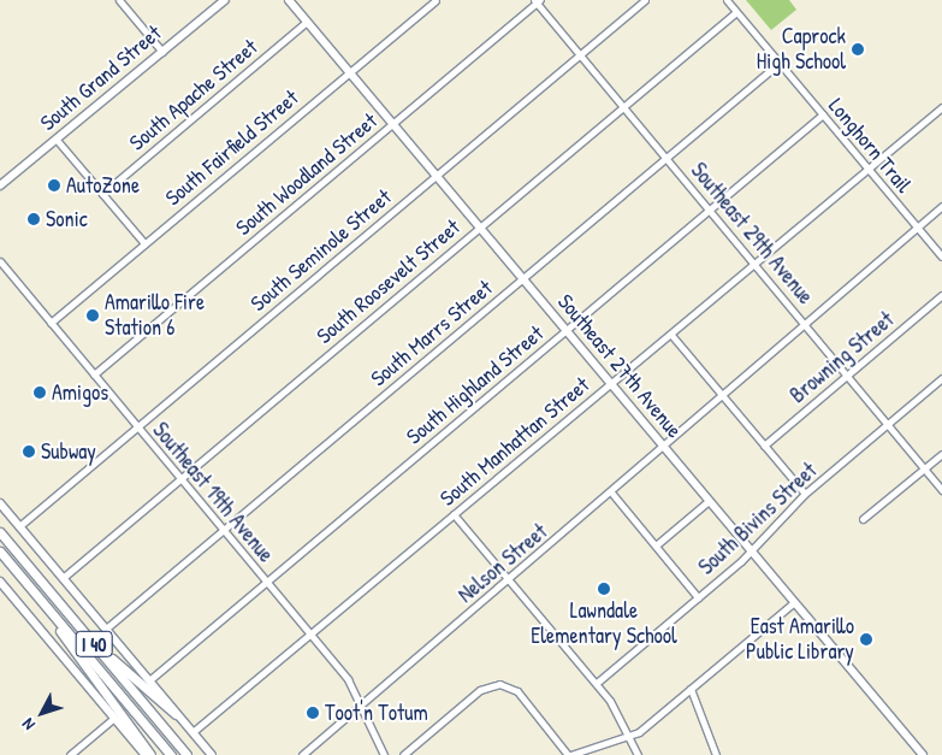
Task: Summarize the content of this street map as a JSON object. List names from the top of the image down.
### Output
{
  "streets": {
    "highway": ["I 40"],
    "main road": ["South Grand Street", "Southeast 27th Avenue"],
    "street": [
      "South Apache Street",
      "Longhorn Trail",
      "South Fairfield Street",
      "South Woodland Street",
      "Southeast 29th Avenue",
      "South Seminole Street",
      "South Roosevelt Street",
      "South Marrs Street",
      "Browning Street",
      "South Highland Street",
      "South Manhattan Street",
      "Southeast 19th Avenue",
      "South Bivins Street",
      "Nelson Street"
    ]
  },
  "crossings": [
    ["South Apache Street", "Southeast 27th Avenue"],
    ["Longhorn Trail", "South Roosevelt Street"],
    ["Longhorn Trail", "South Marrs Street"],
    ["Longhorn Trail", "South Highland Street"],
    ["Longhorn Trail", "South Manhattan Street"],
    ["Longhorn Trail", "Nelson Street"],
    ["South Fairfield Street", "Southeast 27th Avenue"],
    ["South Fairfield Street", "Southeast 19th Avenue"],
    ["South Woodland Street", "Southeast 29th Avenue"],
    ["South Woodland Street", "Southeast 27th Avenue"],
    ["South Woodland Street", "Southeast 19th Avenue"],
    ["Southeast 29th Avenue", "South Seminole Street"],
    ["Southeast 29th Avenue", "South Roosevelt Street"],
    ["Southeast 29th Avenue", "South Marrs Street"],
    ["Southeast 29th Avenue", "Browning Street"],
    ["Southeast 29th Avenue", "South Highland Street"],
    ["Southeast 29th Avenue", "South Manhattan Street"],
    ["Southeast 29th Avenue", "South Bivins Street"],
    ["Southeast 29th Avenue", "Nelson Street"],
    ["South Seminole Street", "Southeast 27th Avenue"],
    ["South Seminole Street", "Southeast 19th Avenue"],
    ["South Roosevelt Street", "Southeast 27th Avenue"],
    ["South Roosevelt Street", "Southeast 19th Avenue"],
    ["South Marrs Street", "Southeast 27th Avenue"],
    ["South Marrs Street", "Southeast 19th Avenue"],
    ["Southeast 27th Avenue", "South Highland Street"],
    ["Southeast 27th Avenue", "South Manhattan Street"],
    ["Southeast 27th Avenue", "South Bivins Street"],
    ["Southeast 27th Avenue", "Nelson Street"],
    ["South Highland Street", "Southeast 19th Avenue"],
    ["South Manhattan Street", "Southeast 19th Avenue"],
    ["Southeast 19th Avenue", "Nelson Street"]
  ],
  "places": [
    "Caprock High School",
    "AutoZone",
    "Sonic",
    "Amarillo Fire Station 6",
    "Amigos",
    "Subway",
    "Lawndale Elementary School",
    "East Amarillo Public Library",
    "Toot'n Totum"
  ],
  "north": "bottom left"
}
